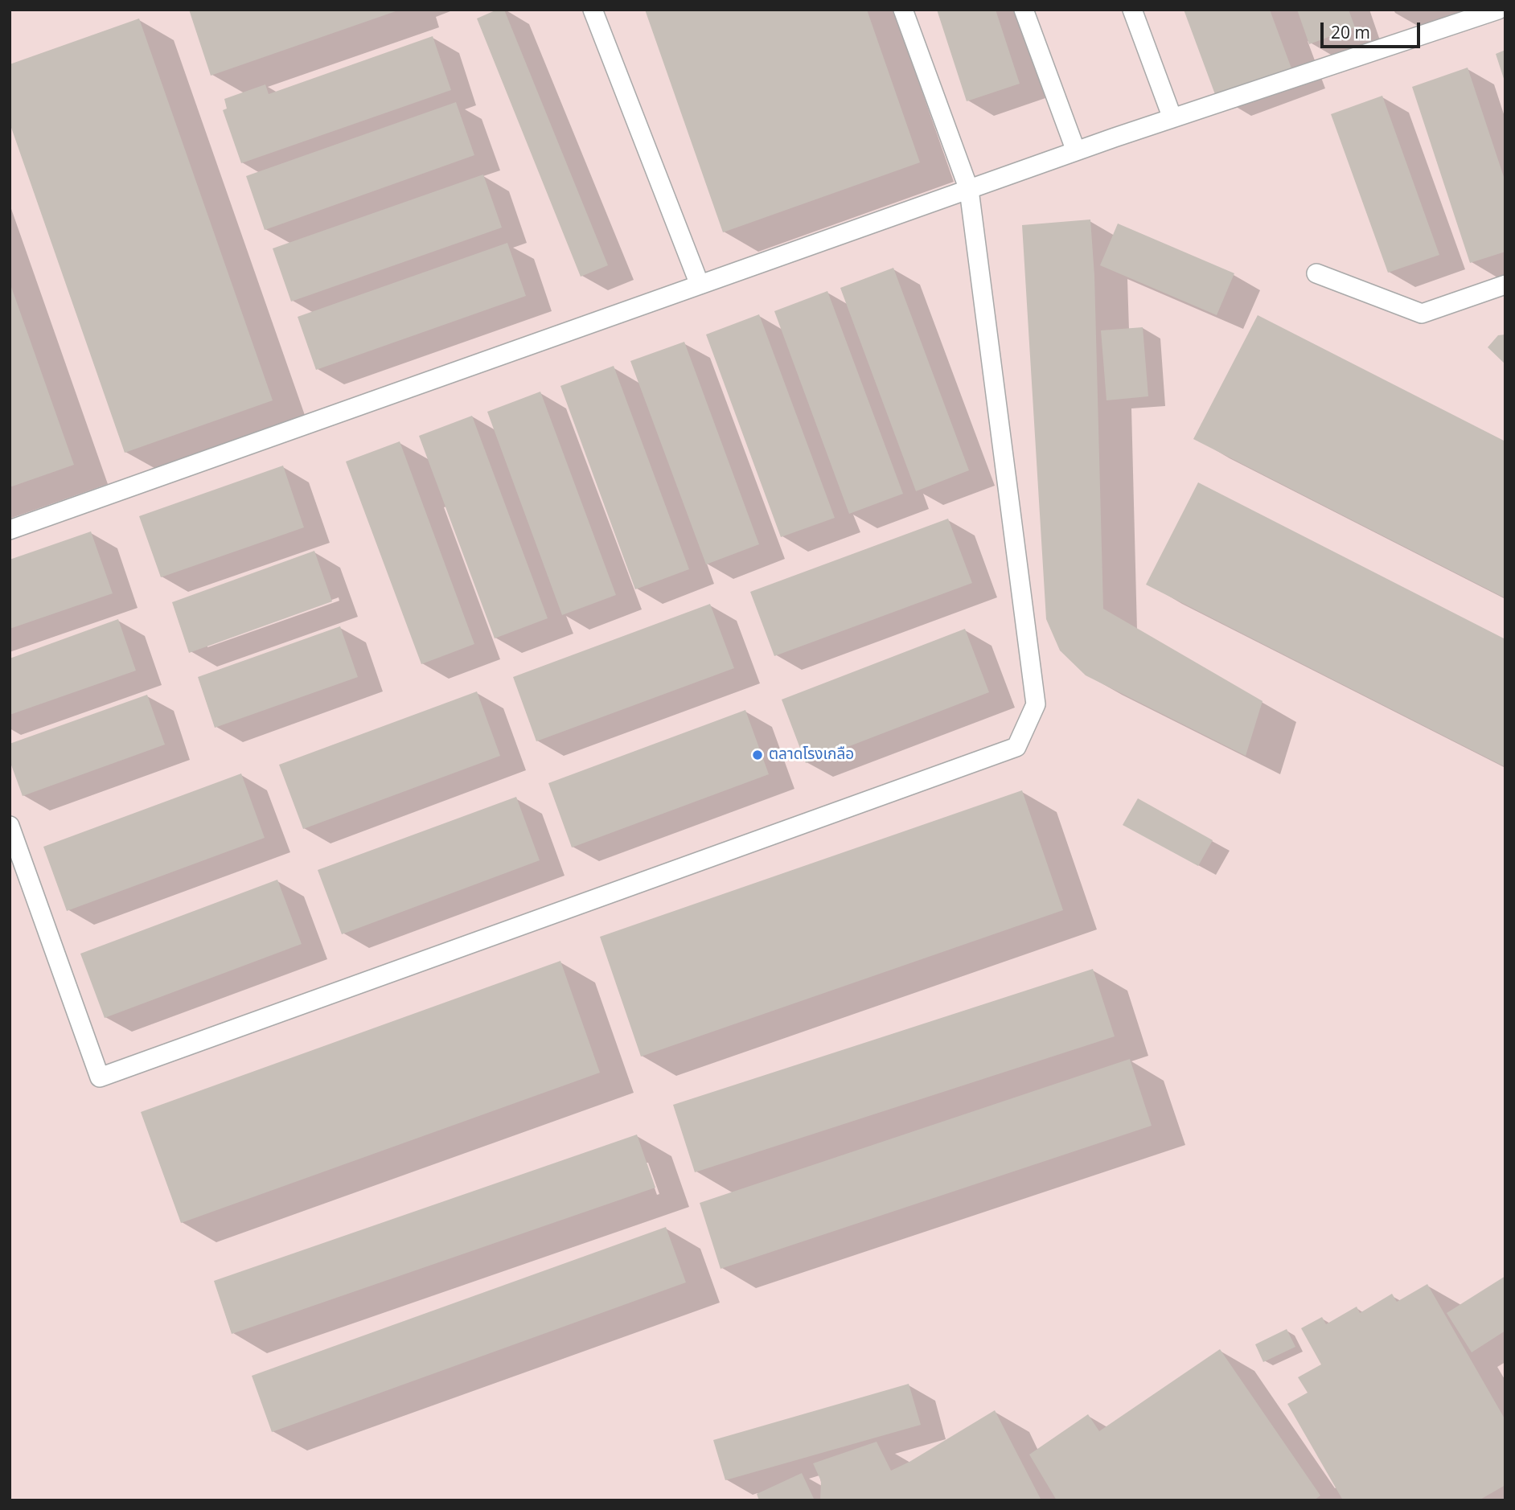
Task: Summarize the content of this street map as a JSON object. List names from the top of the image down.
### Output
{
  "places": ["ตลาดโรงเกลือ"],
  "scale_bar": "20 m"
}
